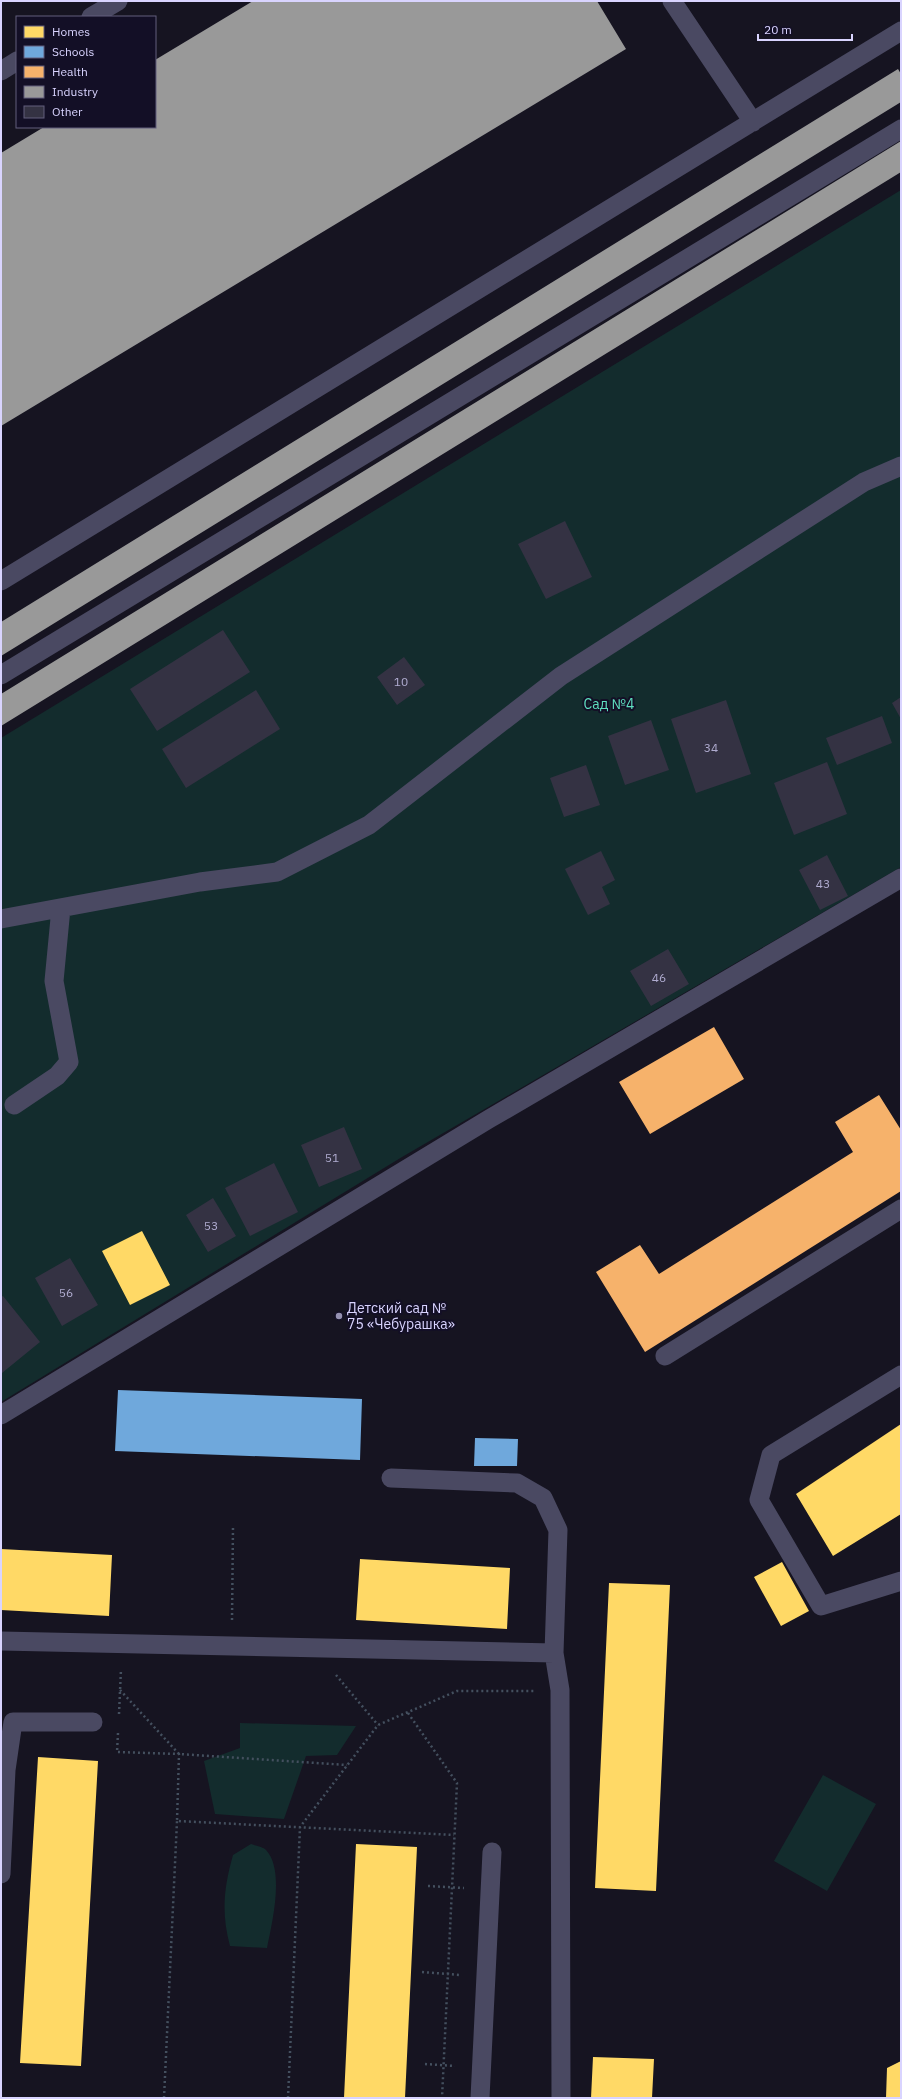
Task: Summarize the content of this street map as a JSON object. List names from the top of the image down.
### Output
{
  "parks": ["Сад №4"],
  "places": ["Детский сад № 75 «Чебурашка»"],
  "house_numbers": [
    "10",
    "34",
    "43",
    "46",
    "51",
    "53",
    "56"
  ],
  "legend": [
    "Homes",
    "Schools",
    "Health",
    "Industry",
    "Other"
  ],
  "scale_bar": "20 m"
}
